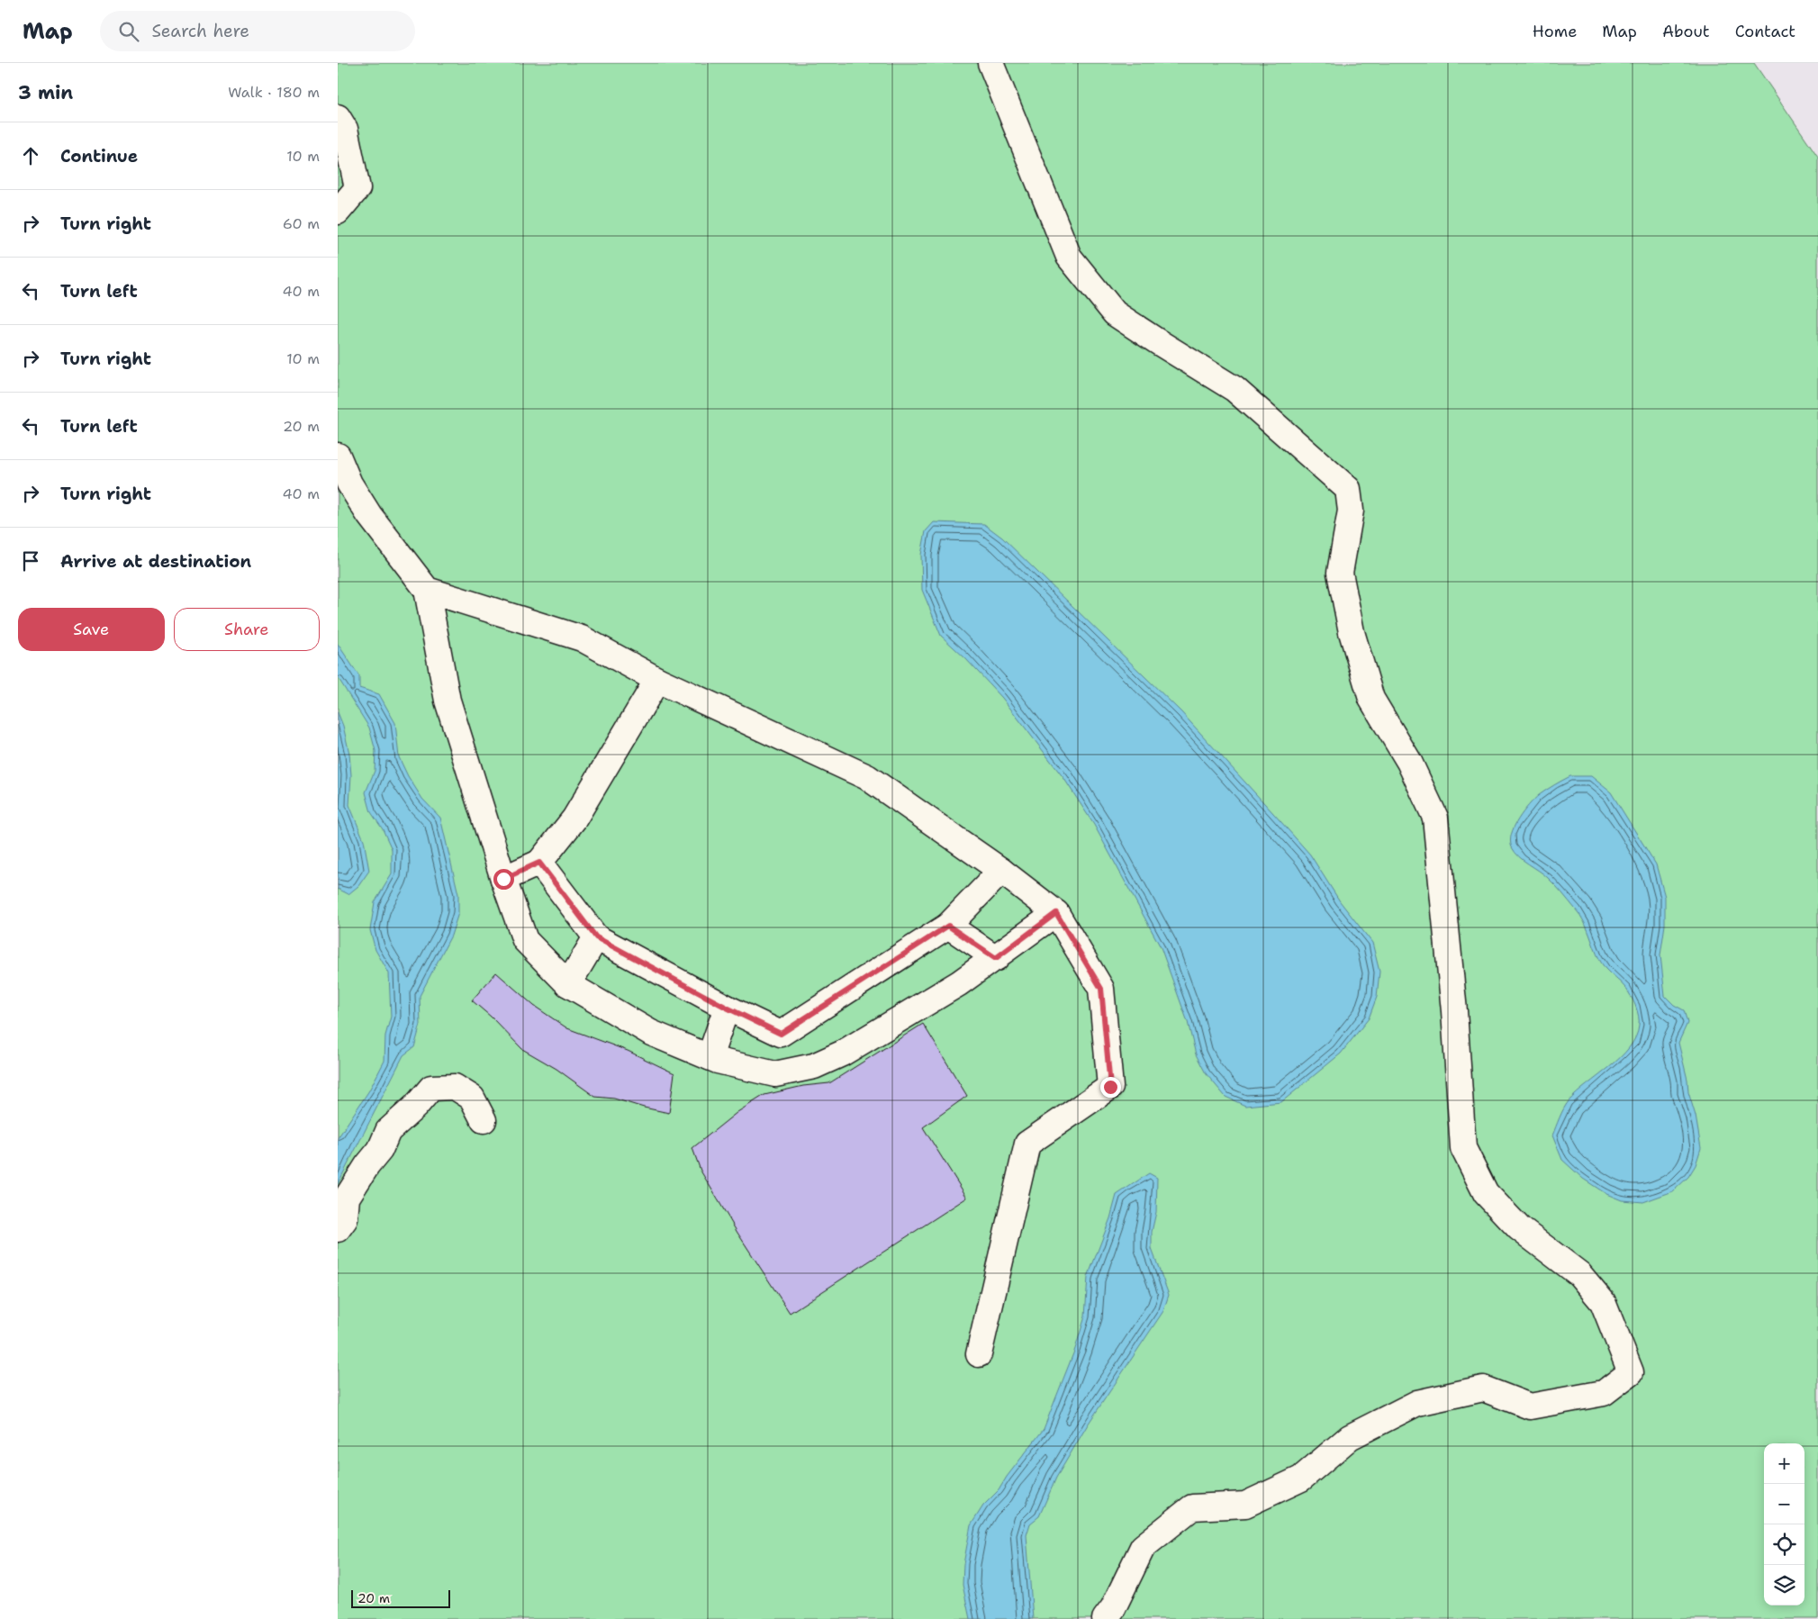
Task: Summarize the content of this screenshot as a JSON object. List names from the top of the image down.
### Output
{
  "scale_bar": "20 m",
  "page": {
    "header": "Map",
    "search": "Search here",
    "nav": [
      "Home",
      "Map",
      "About",
      "Contact"
    ],
    "heading": ["3 min", "Walk · 180 m"],
    "list": [
      ["Continue", "10 m"],
      ["Turn right", "60 m"],
      ["Turn left", "40 m"],
      ["Turn right", "10 m"],
      ["Turn left", "20 m"],
      ["Turn right", "40 m"],
      "Arrive at destination"
    ],
    "buttons": ["Save", "Share"],
    "map_buttons": ["+", "−"],
    "scale": "20 m"
  }
}
